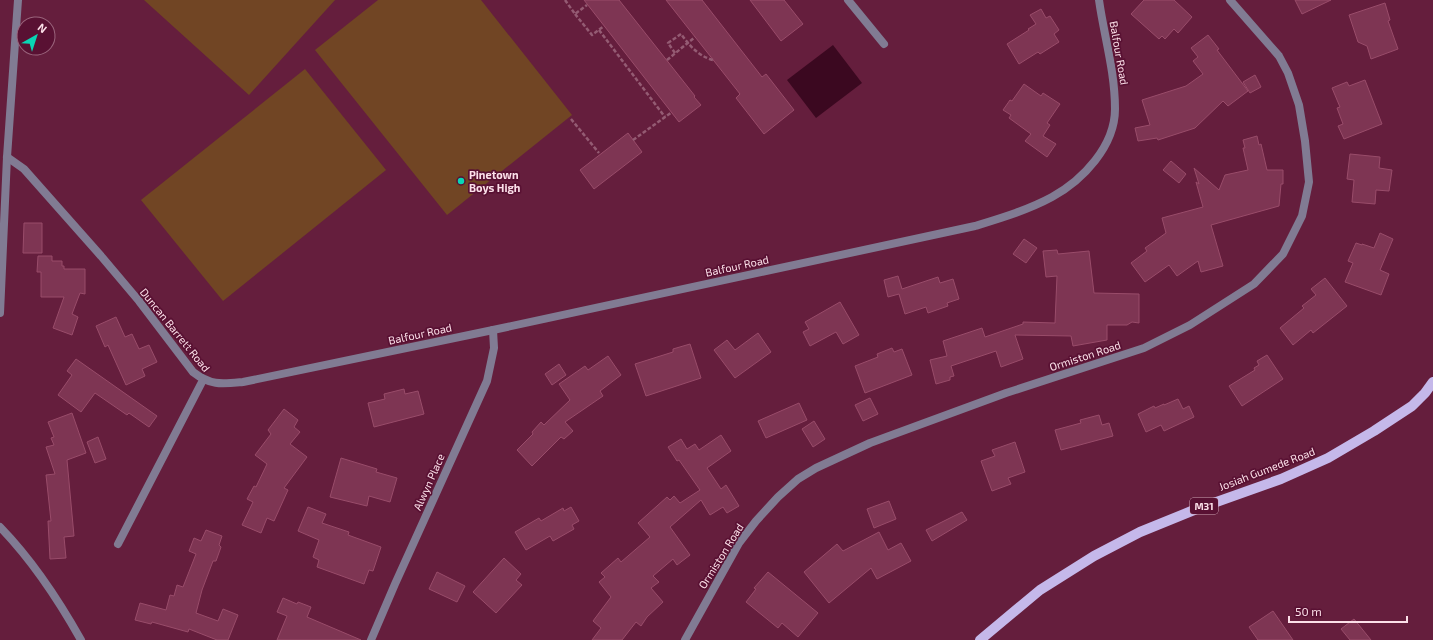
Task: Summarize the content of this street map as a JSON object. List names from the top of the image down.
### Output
{
  "streets": {
    "main road": ["Josiah Gumede Road", "M31"],
    "street": [
      "Balfour Road",
      "Duncan Barrett Road",
      "Ormiston Road",
      "Alwyn Place"
    ]
  },
  "crossings": [
    ["Balfour Road", "Duncan Barrett Road"],
    ["Balfour Road", "Alwyn Place"]
  ],
  "places": ["Pinetown Boys High"],
  "scale_bar": "50 m",
  "north": "top right"
}
